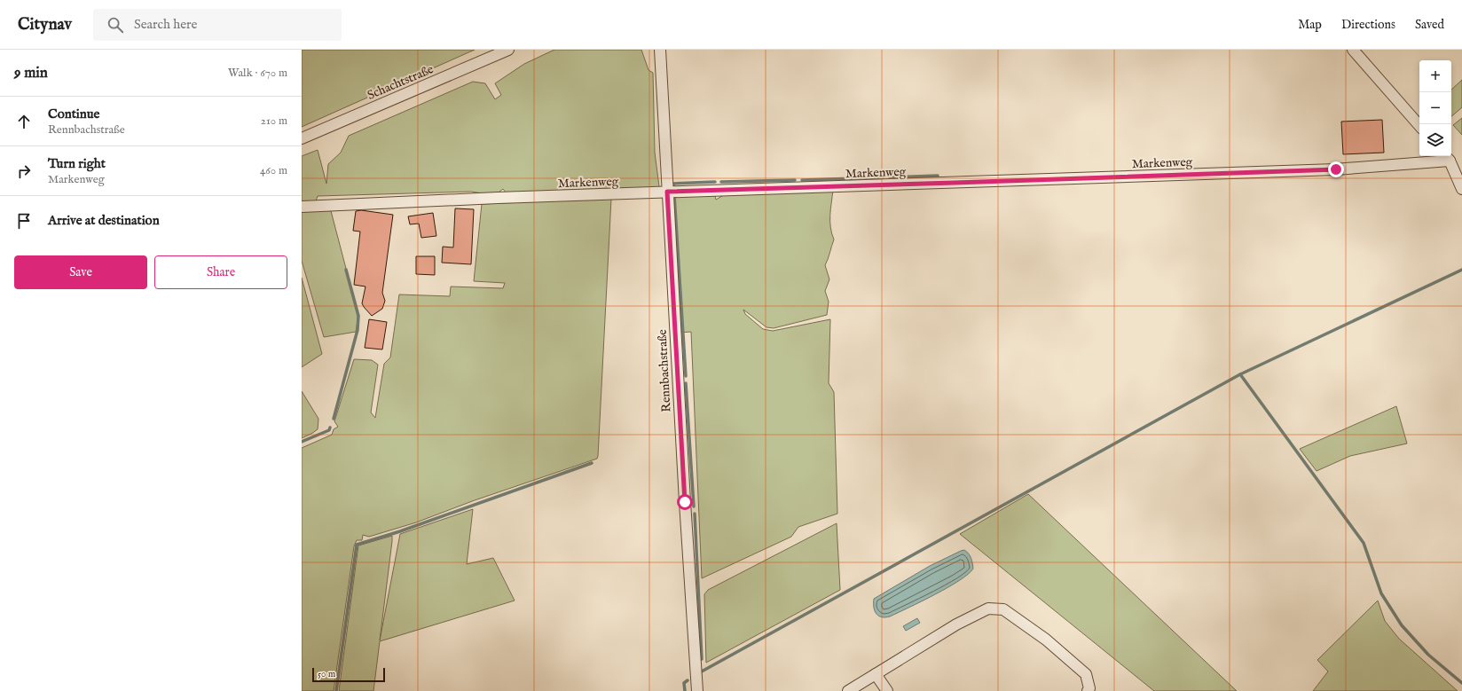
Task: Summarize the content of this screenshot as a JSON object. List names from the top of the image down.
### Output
{
  "streets": {
    "street": ["Schachtstraße", "Markenweg", "Rennbachstraße"]
  },
  "crossings": [
    ["Markenweg", "Rennbachstraße"]
  ],
  "scale_bar": "50 m",
  "page": {
    "header": "Citynav",
    "search": "Search here",
    "nav": ["Map", "Directions", "Saved"],
    "heading": ["9 min", "Walk · 670 m"],
    "map_buttons": ["+", "−"],
    "list": [
      ["Continue", "Rennbachstraße", "210 m"],
      ["Turn right", "Markenweg", "460 m"],
      "Arrive at destination"
    ],
    "buttons": ["Save", "Share"],
    "scale": "50 m"
  }
}
